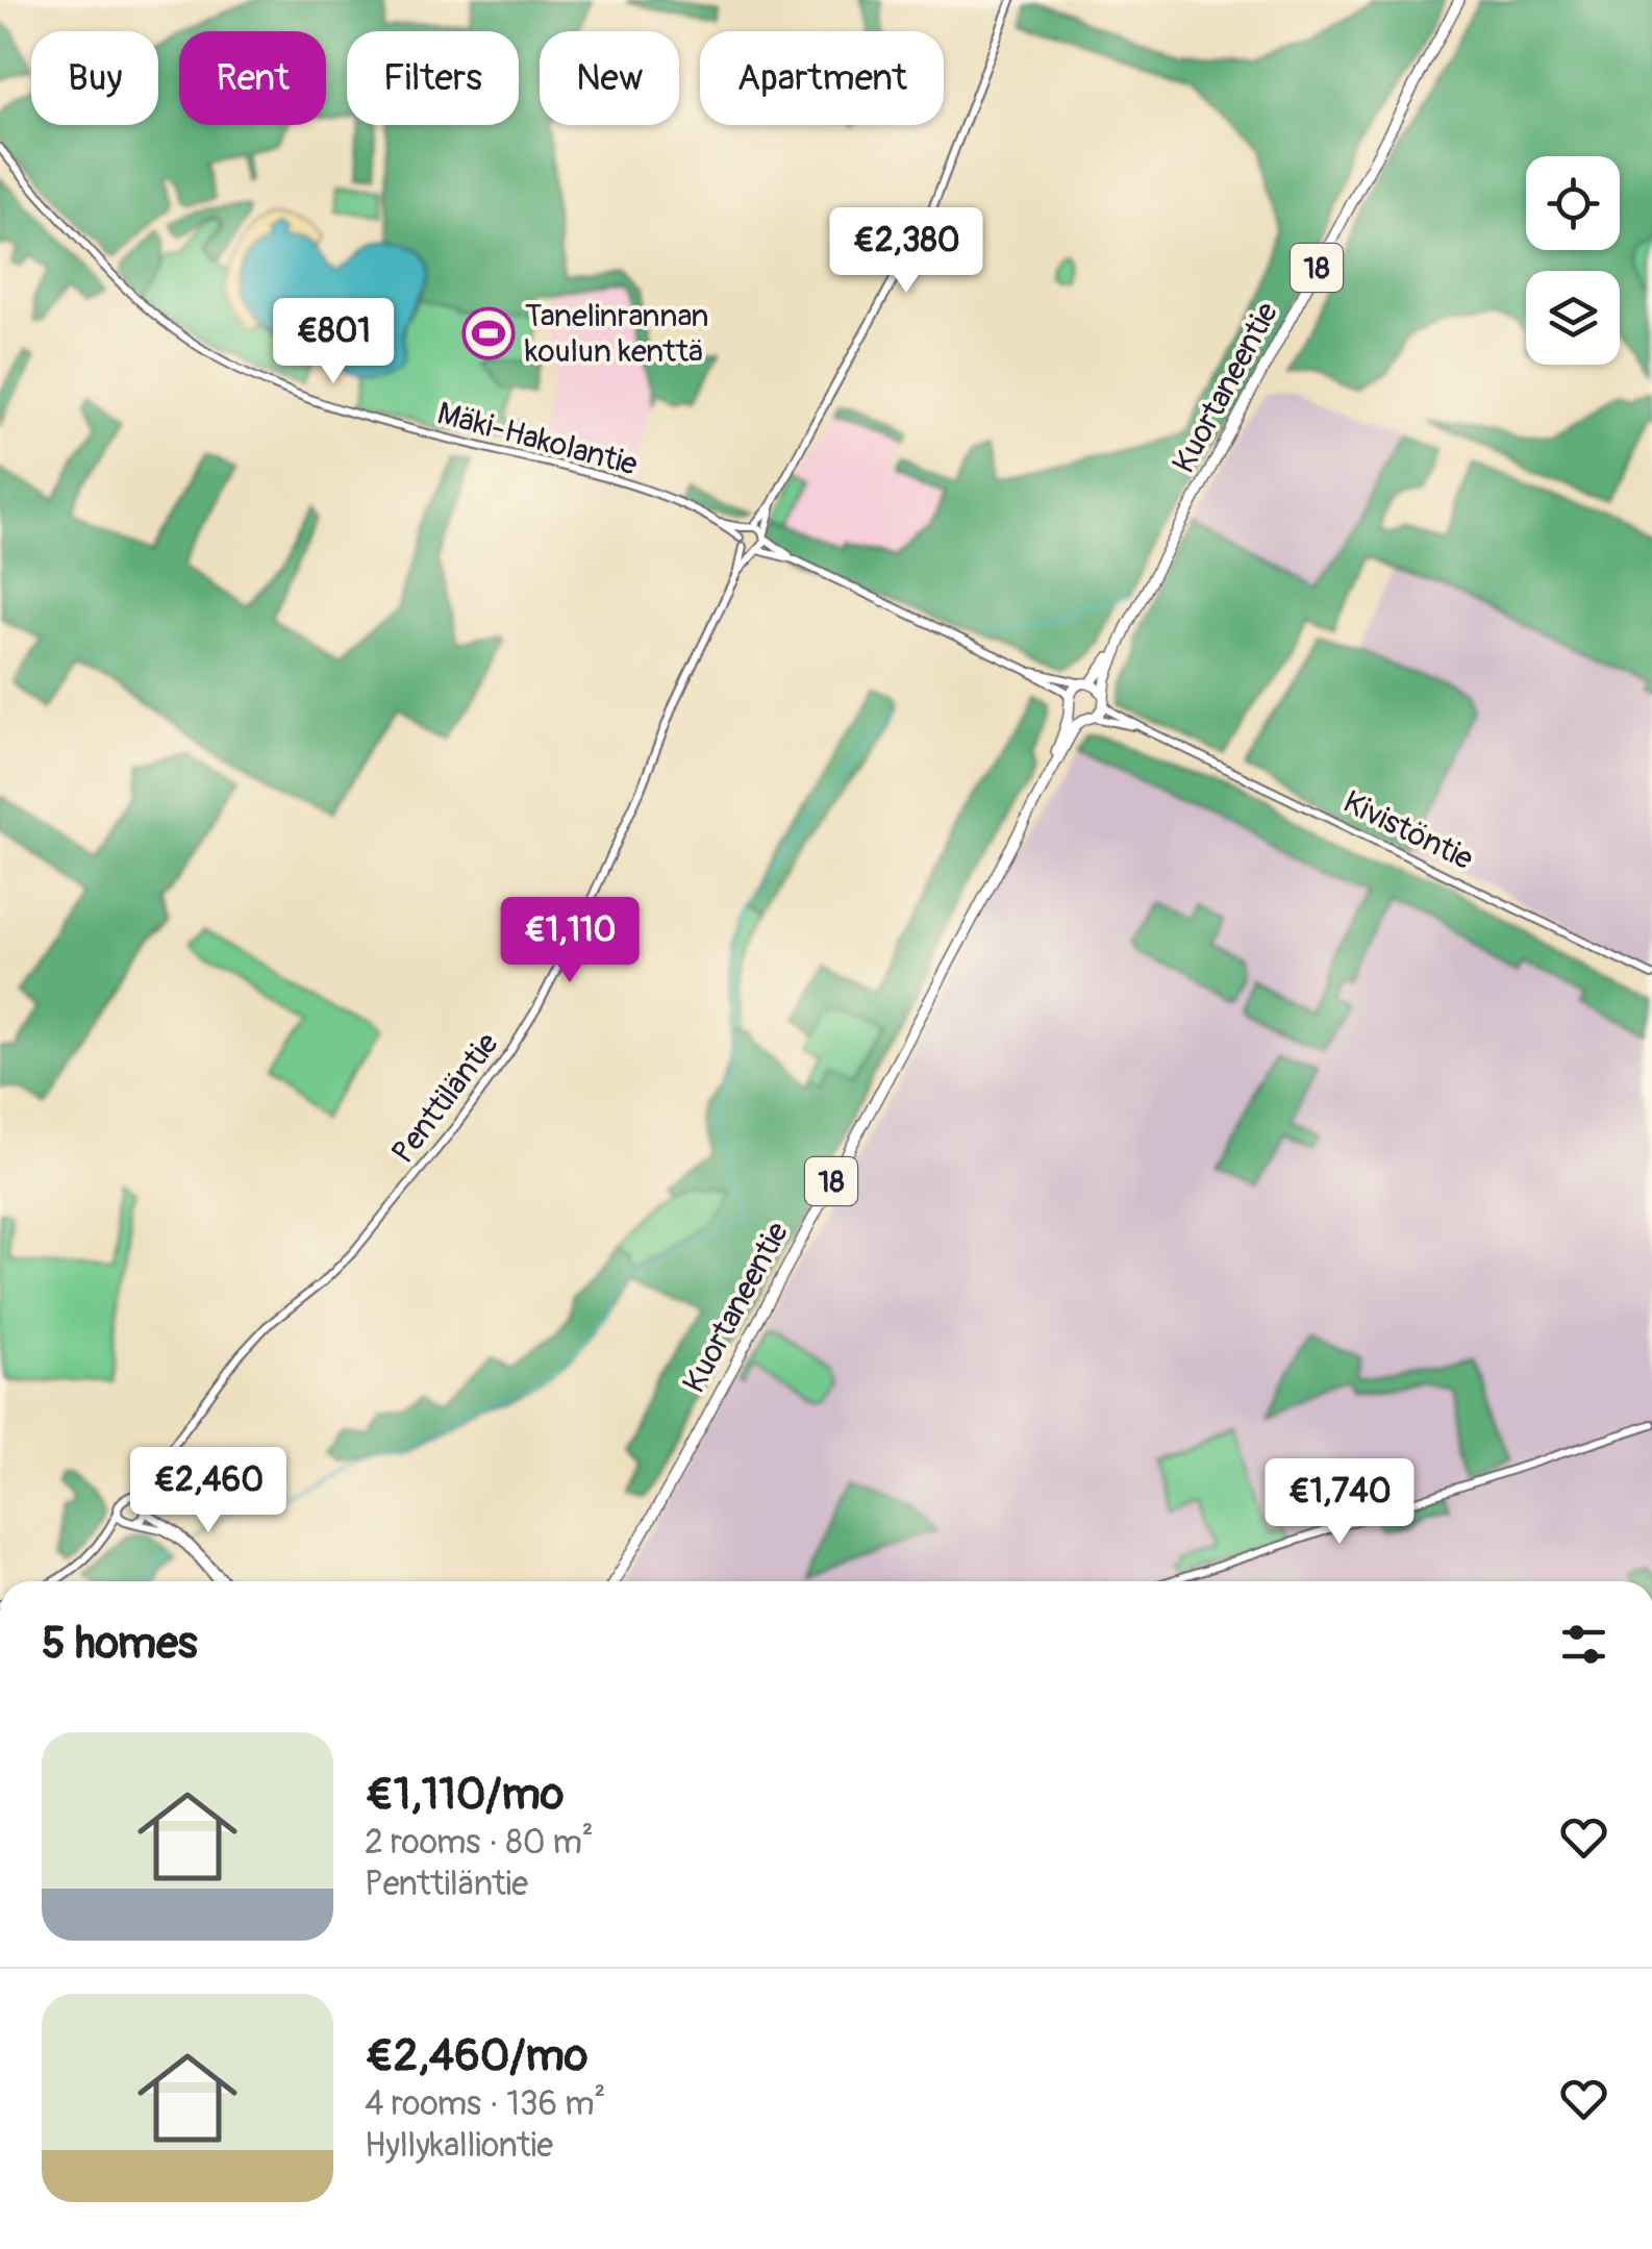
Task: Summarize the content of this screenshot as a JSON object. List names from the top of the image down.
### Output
{
  "streets": {
    "highway": ["18", "Kuortaneentie"],
    "street": ["Mäki-Hakolantie", "Kivistöntie", "Penttiläntie"]
  },
  "crossings": [
    ["18", "Kuortaneentie"],
    ["18", "Kivistöntie"],
    ["Kuortaneentie", "Kivistöntie"],
    ["Mäki-Hakolantie", "Penttiläntie"]
  ],
  "places": {
    "sports": ["Tanelinrannan koulun kenttä"]
  },
  "page": {
    "chip": [
      "Buy",
      "Rent",
      "Filters",
      "New",
      "Apartment"
    ],
    "price": [
      "€2,380",
      "€801",
      "€1,110",
      "€2,460",
      "€1,740"
    ],
    "heading": "5 homes",
    "list": [
      {
        "name": "€1,110/mo",
        "note": "2 rooms · 80 m² · Penttiläntie"
      },
      {
        "name": "€2,460/mo",
        "note": "4 rooms · 136 m² · Hyllykalliontie"
      }
    ]
  }
}
